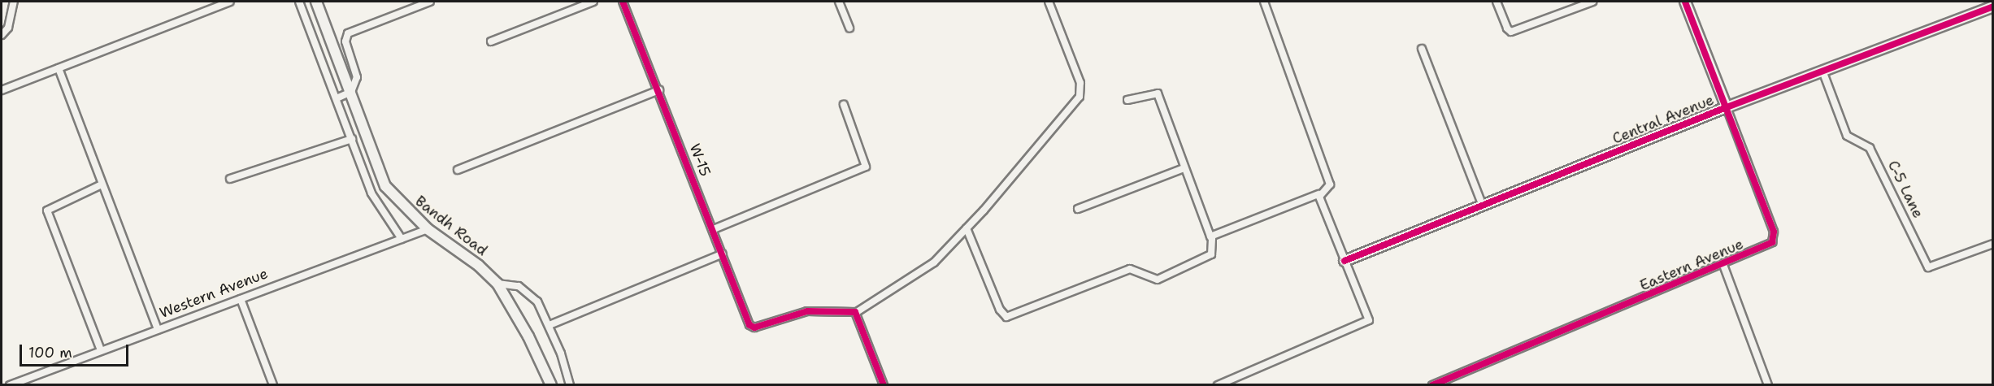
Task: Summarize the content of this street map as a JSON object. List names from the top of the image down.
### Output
{
  "streets": {
    "street": [
      "Central Avenue",
      "W-15",
      "C-5 Lane",
      "Bandh Road",
      "Eastern Avenue",
      "Western Avenue"
    ]
  },
  "crossings": [
    ["Central Avenue", "C-5 Lane"],
    ["Central Avenue", "Eastern Avenue"],
    ["Bandh Road", "Western Avenue"]
  ],
  "scale_bar": "100 m"
}
